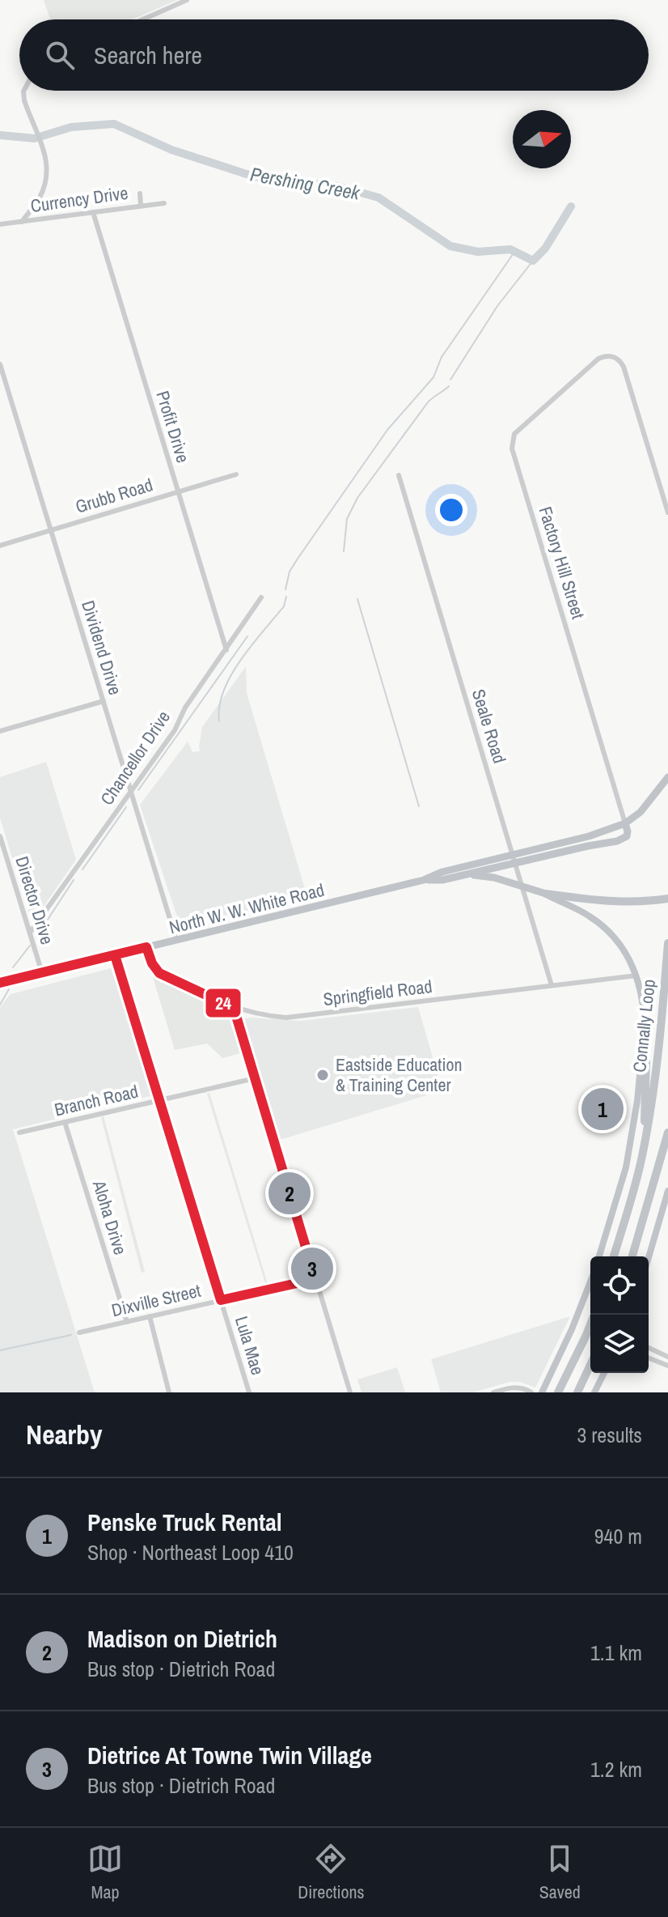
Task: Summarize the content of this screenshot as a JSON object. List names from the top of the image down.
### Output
{
  "streets": {
    "highway": ["Connally Loop"],
    "main road": ["North W. W. White Road"],
    "street": [
      "Currency Drive",
      "Profit Drive",
      "Grubb Road",
      "Factory Hill Street",
      "Dividend Drive",
      "Seale Road",
      "Chancellor Drive",
      "Director Drive",
      "Springfield Road",
      "Branch Road",
      "Aloha Drive",
      "Dixville Street",
      "Lula Mae"
    ]
  },
  "crossings": [
    ["Currency Drive", "Profit Drive"],
    ["Profit Drive", "Grubb Road"],
    ["Profit Drive", "Chancellor Drive"],
    ["Grubb Road", "Dividend Drive"],
    ["Factory Hill Street", "North W. W. White Road"],
    ["Dividend Drive", "Chancellor Drive"],
    ["Dividend Drive", "North W. W. White Road"],
    ["Seale Road", "North W. W. White Road"],
    ["Seale Road", "Springfield Road"],
    ["Chancellor Drive", "Director Drive"],
    ["Director Drive", "North W. W. White Road"],
    ["North W. W. White Road", "Springfield Road"],
    ["North W. W. White Road", "Lula Mae"],
    ["Branch Road", "Aloha Drive"],
    ["Branch Road", "Lula Mae"],
    ["Aloha Drive", "Dixville Street"],
    ["Dixville Street", "Lula Mae"]
  ],
  "water": ["Pershing Creek"],
  "places": ["Eastside Education & Training Center"],
  "lines": ["transit line 24"],
  "north": "right",
  "page": {
    "search": "Search here",
    "pins": ["1", "2", "3"],
    "heading": ["Nearby", "3 results"],
    "list": [
      {
        "mark": "1",
        "name": "Penske Truck Rental",
        "note": "Shop · Northeast Loop 410",
        "value": "940 m"
      },
      {
        "mark": "2",
        "name": "Madison on Dietrich",
        "note": "Bus stop · Dietrich Road",
        "value": "1.1 km"
      },
      {
        "mark": "3",
        "name": "Dietrice At Towne Twin Village",
        "note": "Bus stop · Dietrich Road",
        "value": "1.2 km"
      }
    ],
    "nav": ["Map", "Directions", "Saved"]
  }
}
